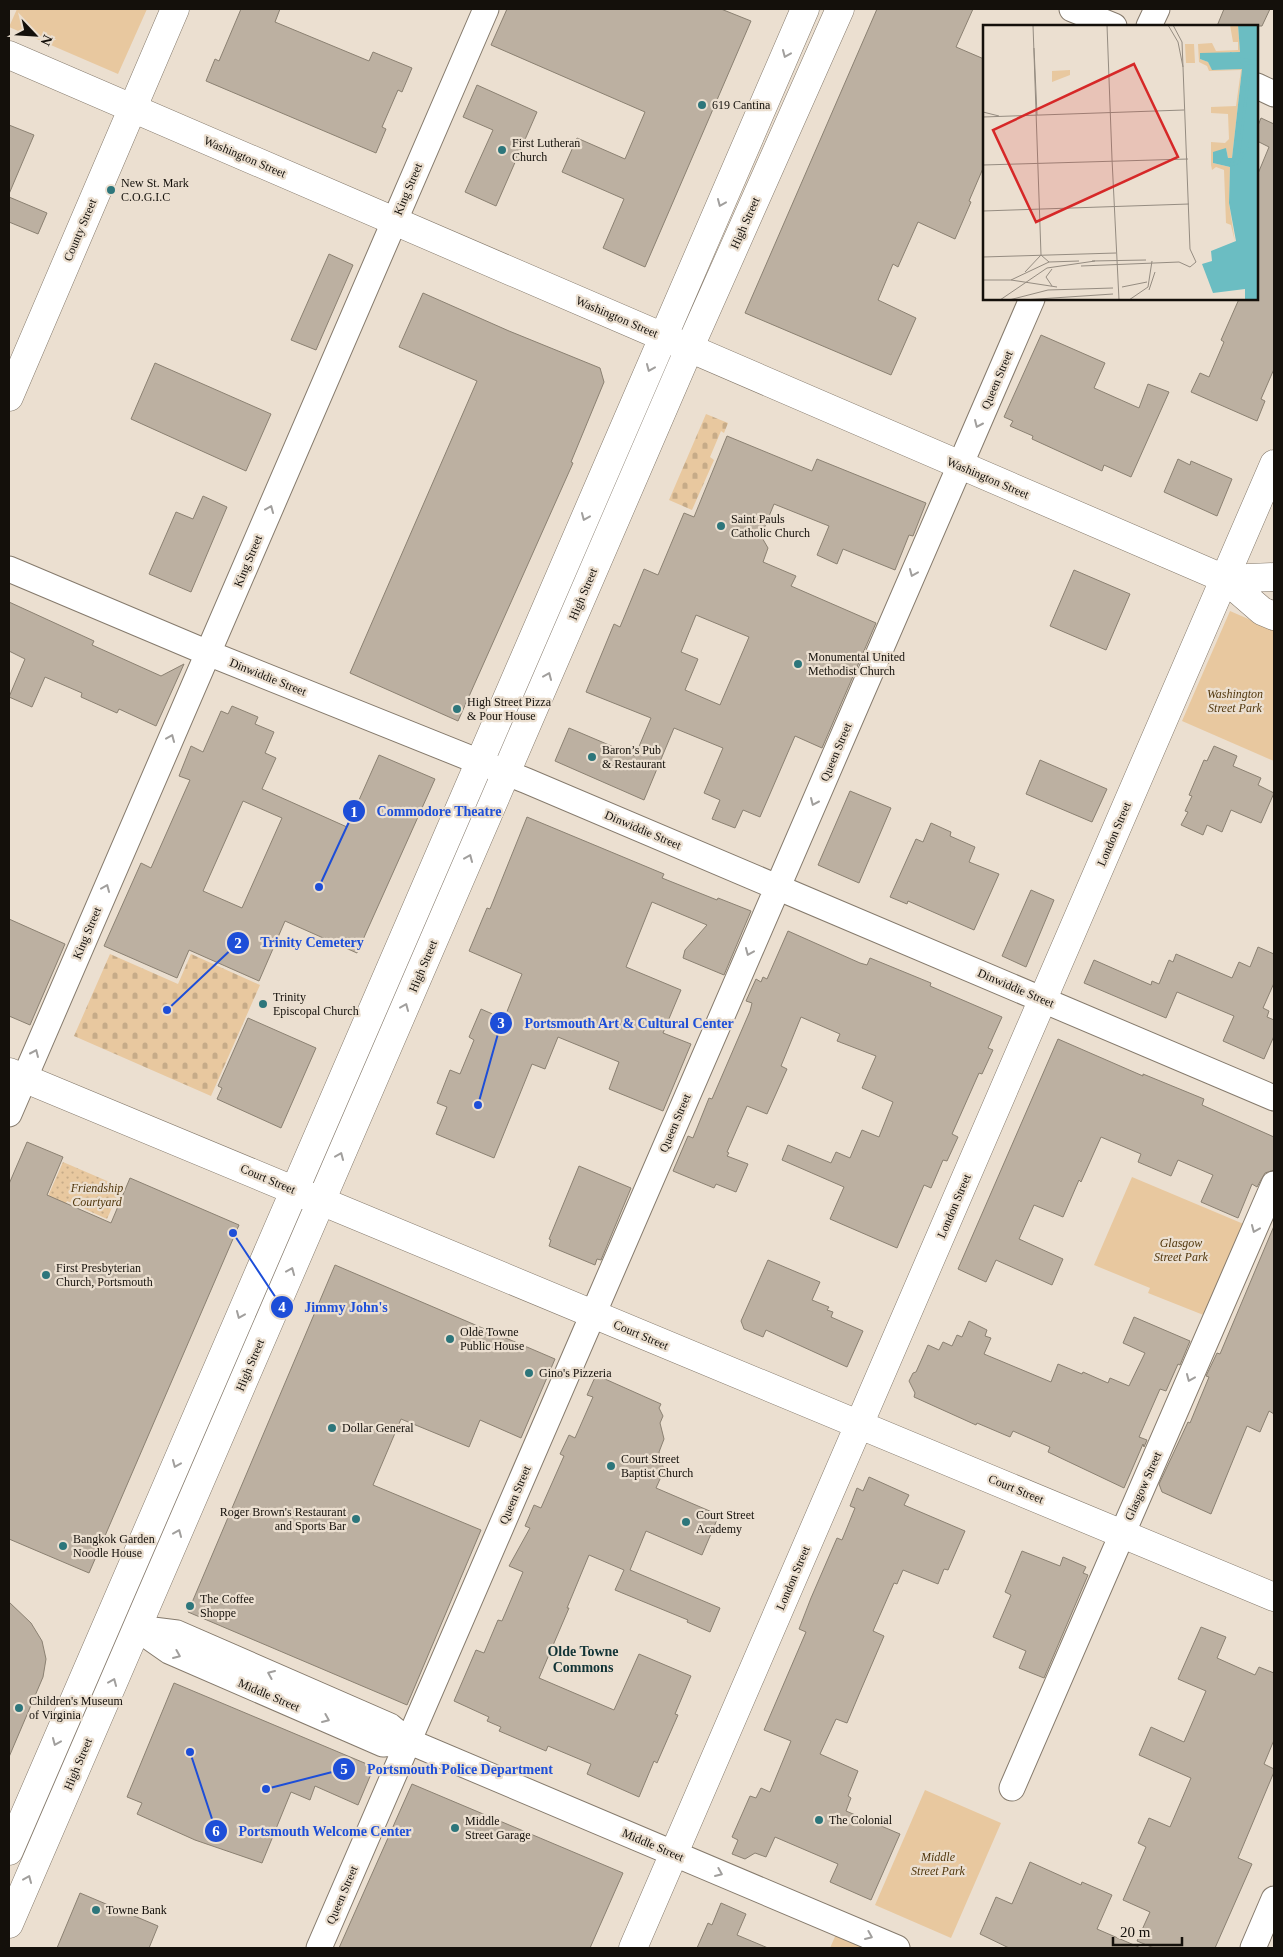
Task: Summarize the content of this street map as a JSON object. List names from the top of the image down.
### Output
{
  "streets": {
    "street": [
      "Washington Street",
      "King Street",
      "High Street",
      "County Street",
      "Queen Street",
      "Dinwiddie Street",
      "London Street",
      "Court Street",
      "Glasgow Street",
      "Middle Street"
    ]
  },
  "crossings": [
    ["Washington Street", "King Street"],
    ["Washington Street", "High Street"],
    ["Washington Street", "County Street"],
    ["Washington Street", "Queen Street"],
    ["Washington Street", "London Street"],
    ["King Street", "Dinwiddie Street"],
    ["King Street", "Court Street"],
    ["High Street", "Dinwiddie Street"],
    ["High Street", "Court Street"],
    ["High Street", "Middle Street"],
    ["Queen Street", "Dinwiddie Street"],
    ["Queen Street", "Court Street"],
    ["Queen Street", "Middle Street"],
    ["Dinwiddie Street", "London Street"],
    ["London Street", "Court Street"],
    ["London Street", "Middle Street"],
    ["Court Street", "Glasgow Street"]
  ],
  "one_way": ["King Street", "Queen Street", "Glasgow Street"],
  "districts": ["Olde Towne Commons"],
  "parks": [
    "Washington Street Park",
    "Friendship Courtyard",
    "Glasgow Street Park",
    "Middle Street Park"
  ],
  "places": [
    "619 Cantina",
    "First Lutheran Church",
    "New St. Mark C.O.G.I.C",
    "Saint Pauls Catholic Church",
    "Monumental United Methodist Church",
    "High Street Pizza & Pour House",
    "Baron’s Pub & Restaurant",
    "Commodore Theatre",
    "Trinity Episcopal Church",
    "Trinity Cemetery",
    "Portsmouth Art & Cultural Center",
    "Jimmy John's",
    "First Presbyterian Church, Portsmouth",
    "Olde Towne Public House",
    "Gino's Pizzeria",
    "Dollar General",
    "Court Street Baptist Church",
    "Roger Brown's Restaurant and Sports Bar",
    "Court Street Academy",
    "Bangkok Garden Noodle House",
    "The Coffee Shoppe",
    "Children's Museum of Virginia",
    "Portsmouth Welcome Center",
    "Portsmouth Police Department",
    "The Colonial",
    "Middle Street Garage",
    "Towne Bank"
  ],
  "scale_bar": "20 m",
  "north": "bottom right"
}
